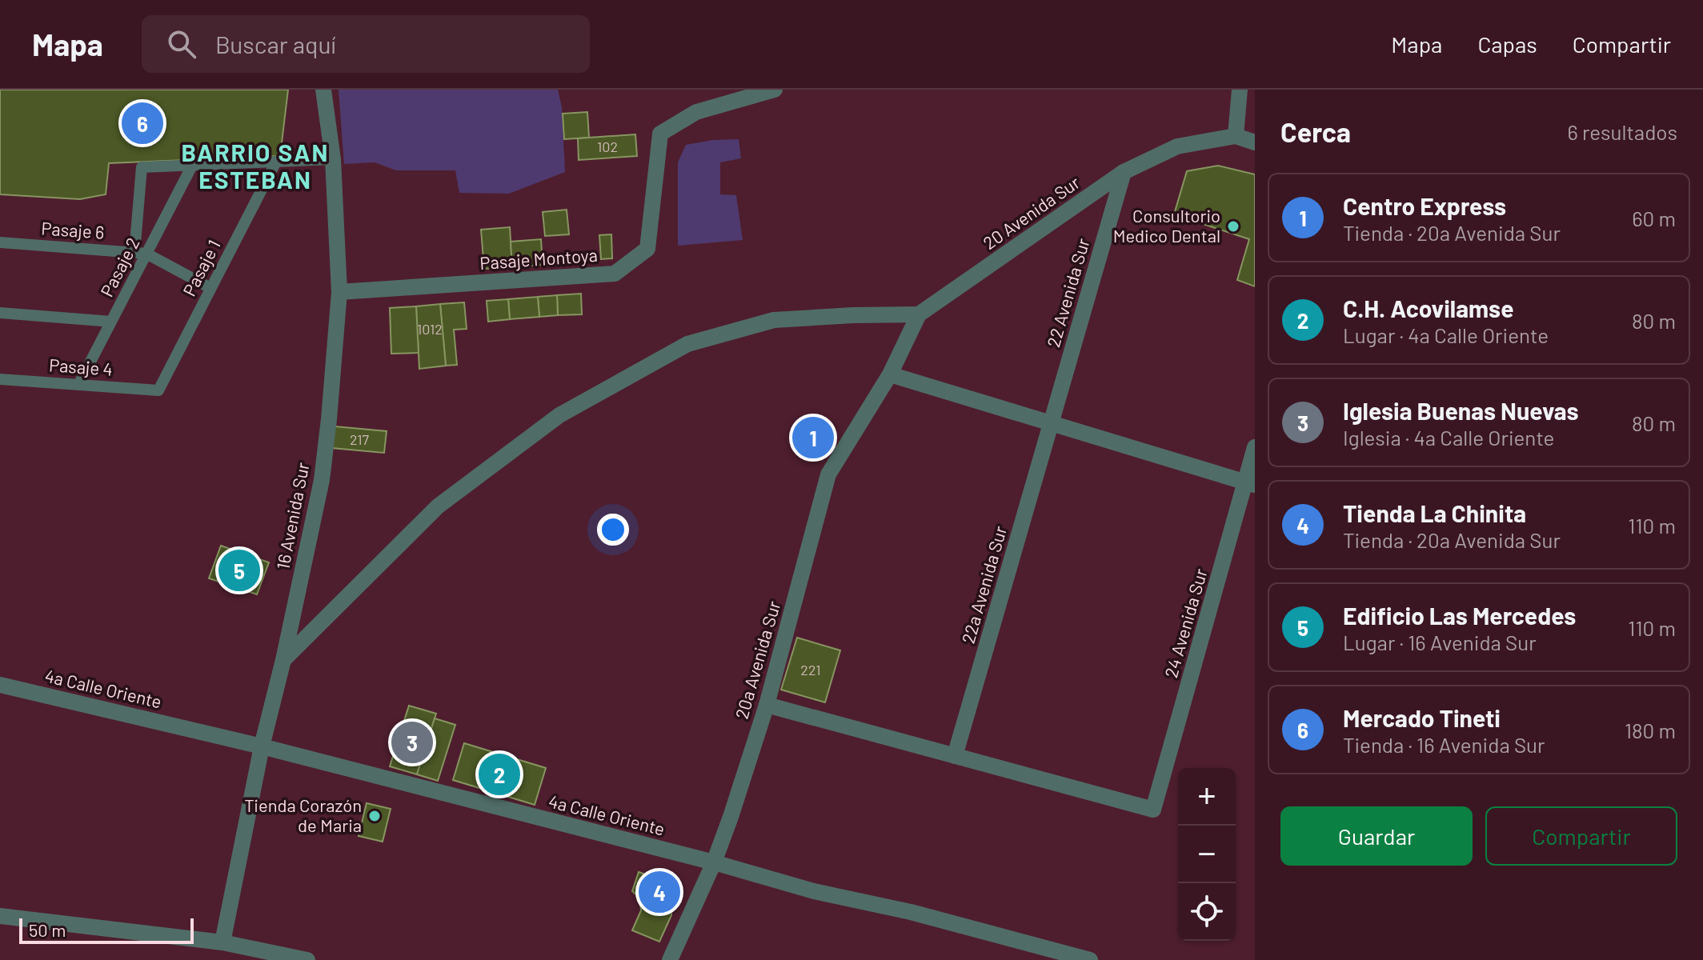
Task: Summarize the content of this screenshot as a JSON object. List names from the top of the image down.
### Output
{
  "streets": {
    "street": [
      "20 Avenida Sur",
      "Pasaje Montoya",
      "22 Avenida Sur",
      "16 Avenida Sur",
      "22a Avenida Sur",
      "24 Avenida Sur",
      "20a Avenida Sur",
      "4a Calle Oriente"
    ],
    "lane": [
      "Pasaje 6",
      "Pasaje 2",
      "Pasaje 1",
      "Pasaje 4"
    ]
  },
  "crossings": [
    ["20 Avenida Sur", "22 Avenida Sur"],
    ["20 Avenida Sur", "20a Avenida Sur"],
    ["Pasaje 6", "Pasaje 2"],
    ["Pasaje 6", "Pasaje 1"],
    ["Pasaje Montoya", "16 Avenida Sur"],
    ["Pasaje 2", "Pasaje 4"],
    ["Pasaje 1", "Pasaje 4"],
    ["22 Avenida Sur", "22a Avenida Sur"],
    ["16 Avenida Sur", "4a Calle Oriente"],
    ["22a Avenida Sur", "24 Avenida Sur"],
    ["20a Avenida Sur", "4a Calle Oriente"]
  ],
  "districts": ["BARRIO SAN ESTEBAN"],
  "places": ["Consultorio Medico Dental", "Tienda Corazón de Maria"],
  "house_numbers": [
    "102",
    "1012",
    "217",
    "221"
  ],
  "scale_bar": "50 m",
  "page": {
    "header": "Mapa",
    "search": "Buscar aquí",
    "nav": ["Mapa", "Capas", "Compartir"],
    "heading": ["Cerca", "6 resultados"],
    "pins": [
      "6",
      "1",
      "5",
      "3",
      "2",
      "4"
    ],
    "list": [
      {
        "mark": "1",
        "name": "Centro Express",
        "note": "Tienda · 20a Avenida Sur",
        "value": "60 m"
      },
      {
        "mark": "2",
        "name": "C.H. Acovilamse",
        "note": "Lugar · 4a Calle Oriente",
        "value": "80 m"
      },
      {
        "mark": "3",
        "name": "Iglesia Buenas Nuevas",
        "note": "Iglesia · 4a Calle Oriente",
        "value": "80 m"
      },
      {
        "mark": "4",
        "name": "Tienda La Chinita",
        "note": "Tienda · 20a Avenida Sur",
        "value": "110 m"
      },
      {
        "mark": "5",
        "name": "Edificio Las Mercedes",
        "note": "Lugar · 16 Avenida Sur",
        "value": "110 m"
      },
      {
        "mark": "6",
        "name": "Mercado Tineti",
        "note": "Tienda · 16 Avenida Sur",
        "value": "180 m"
      }
    ],
    "map_buttons": ["+", "−"],
    "buttons": ["Guardar", "Compartir"],
    "scale": "50 m"
  }
}
